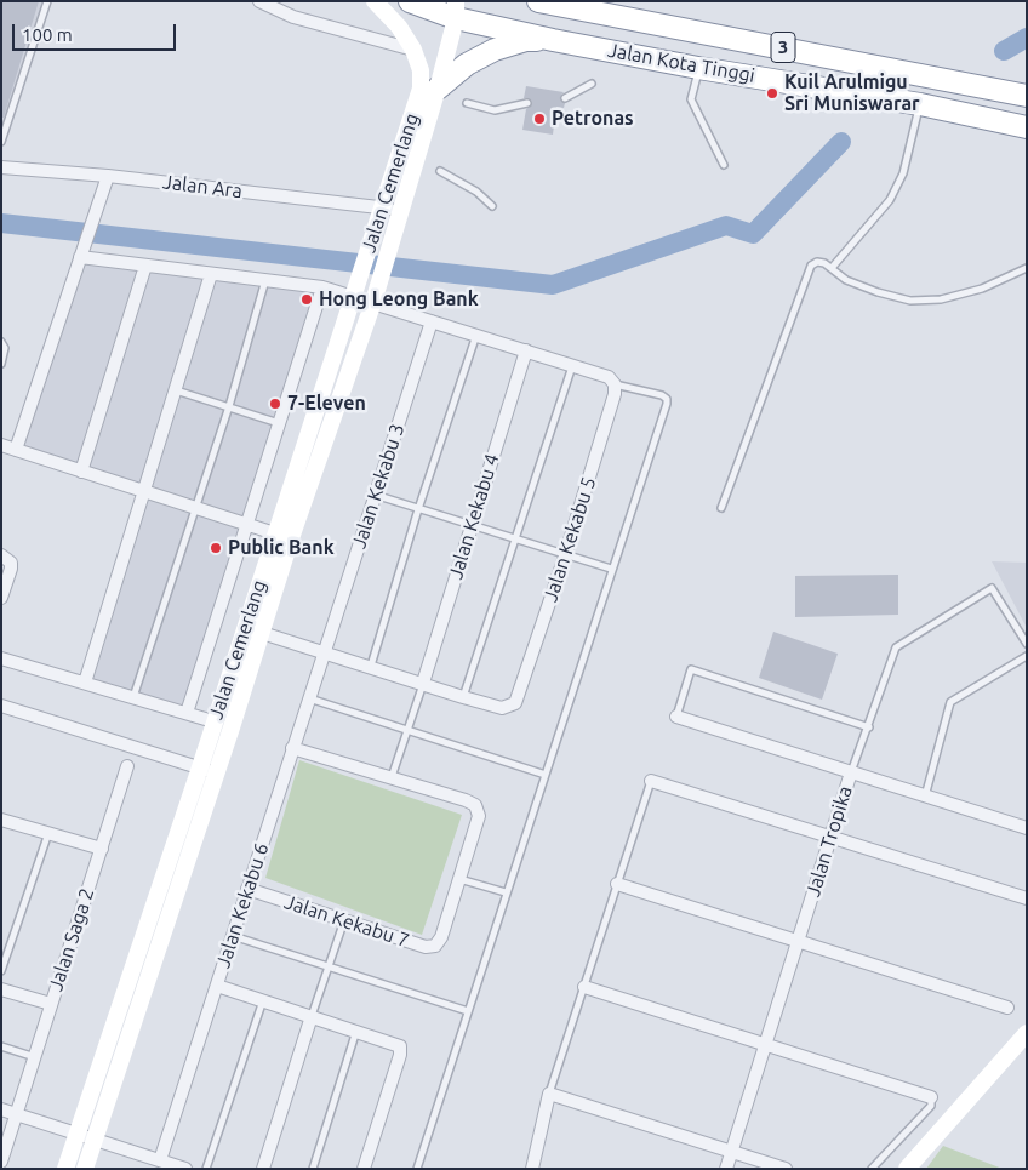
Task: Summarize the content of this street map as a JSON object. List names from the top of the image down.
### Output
{
  "streets": {
    "highway": ["3", "Jalan Kota Tinggi"],
    "main road": ["Jalan Cemerlang"],
    "street": [
      "Jalan Ara",
      "Jalan Kekabu 3",
      "Jalan Kekabu 4",
      "Jalan Kekabu 5",
      "Jalan Tropika",
      "Jalan Kekabu 6",
      "Jalan Kekabu 7",
      "Jalan Saga 2"
    ]
  },
  "crossings": [
    ["Jalan Kota Tinggi", "Jalan Cemerlang"],
    ["Jalan Cemerlang", "Jalan Ara"],
    ["Jalan Kekabu 3", "Jalan Kekabu 6"],
    ["Jalan Kekabu 6", "Jalan Kekabu 7"]
  ],
  "places": [
    "Kuil Arulmigu Sri Muniswarar",
    "Petronas",
    "Hong Leong Bank",
    "7-Eleven",
    "Public Bank"
  ],
  "scale_bar": "100 m"
}
